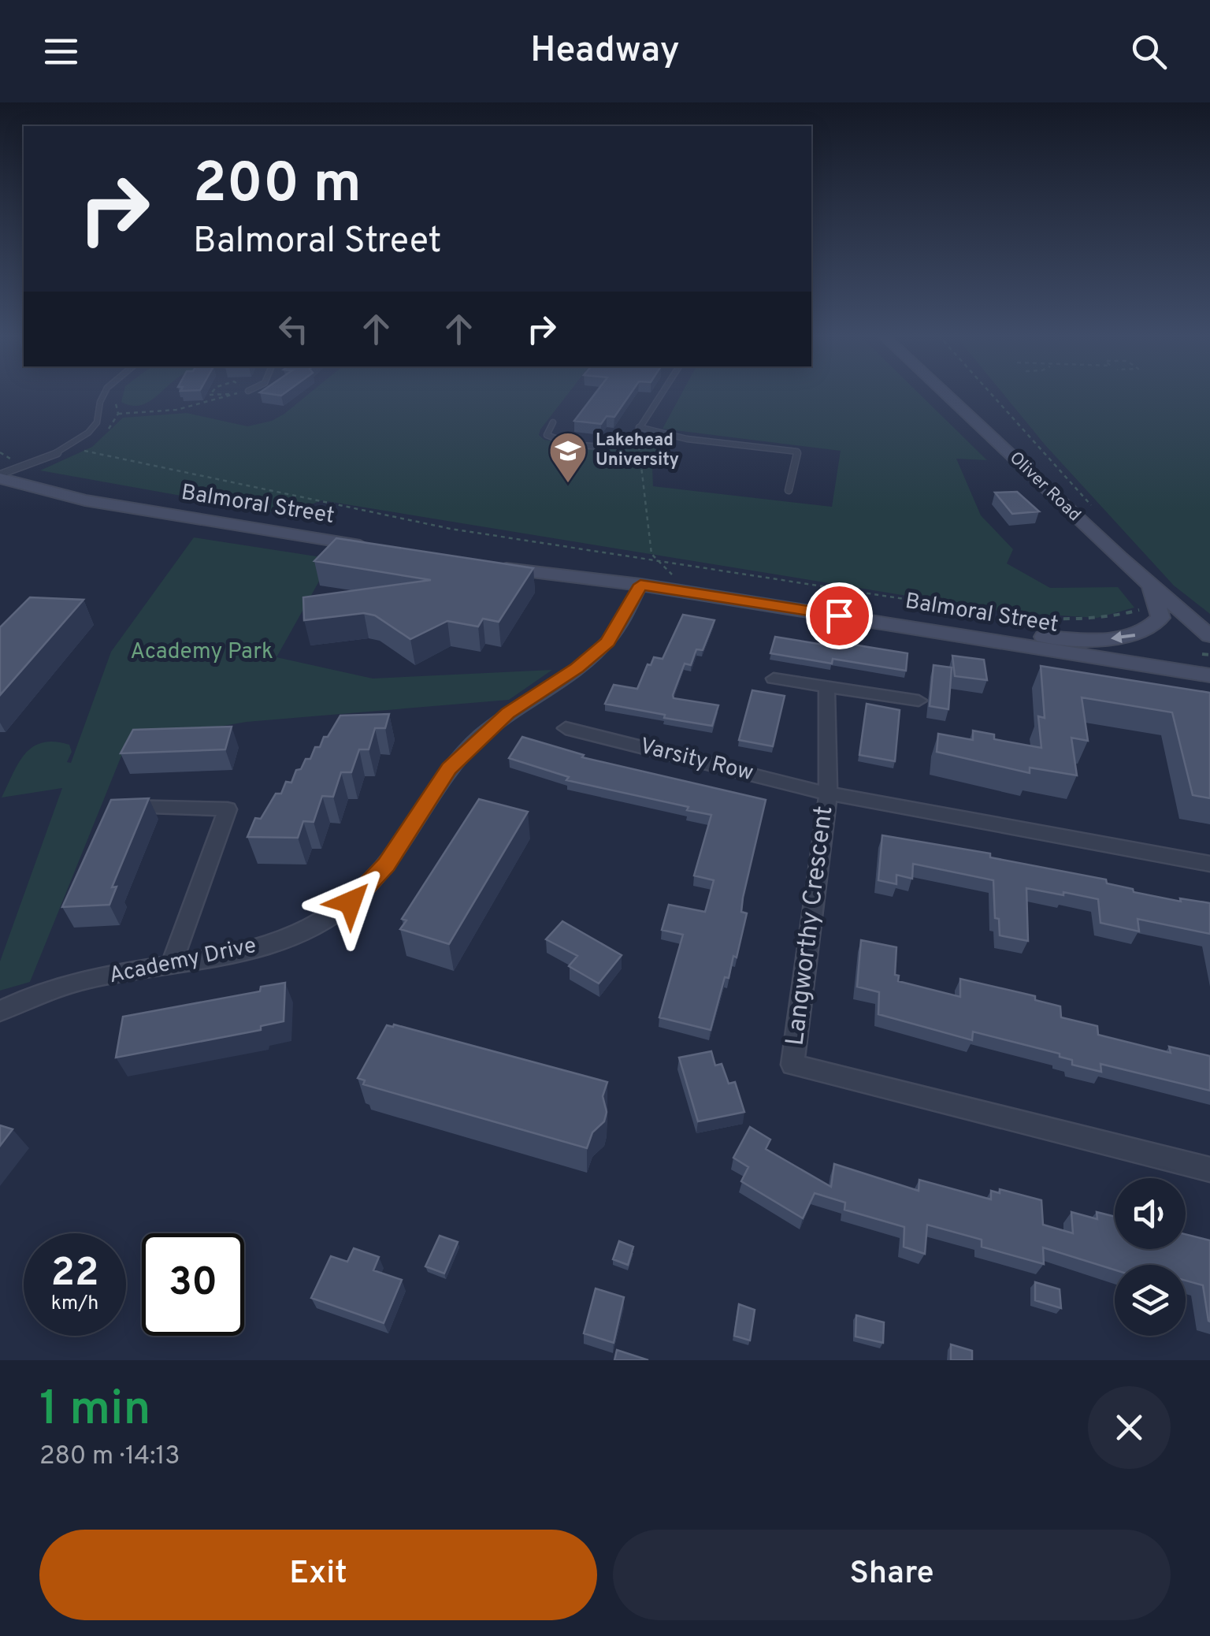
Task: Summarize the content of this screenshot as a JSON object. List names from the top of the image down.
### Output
{
  "streets": {
    "main road": ["Oliver Road", "Balmoral Street"],
    "street": ["Varsity Row", "Langworthy Crescent", "Academy Drive"]
  },
  "crossings": [
    ["Balmoral Street", "Academy Drive"],
    ["Varsity Row", "Langworthy Crescent"]
  ],
  "parks": ["Academy Park"],
  "places": {
    "school or university": ["Lakehead University"]
  },
  "page": {
    "header": "Headway",
    "turn": ["200 m", "Balmoral Street"],
    "speed": "22 km/h",
    "limit": "30",
    "heading": ["1 min", "280 m · 14:13"],
    "buttons": ["Exit", "Share"]
  }
}
